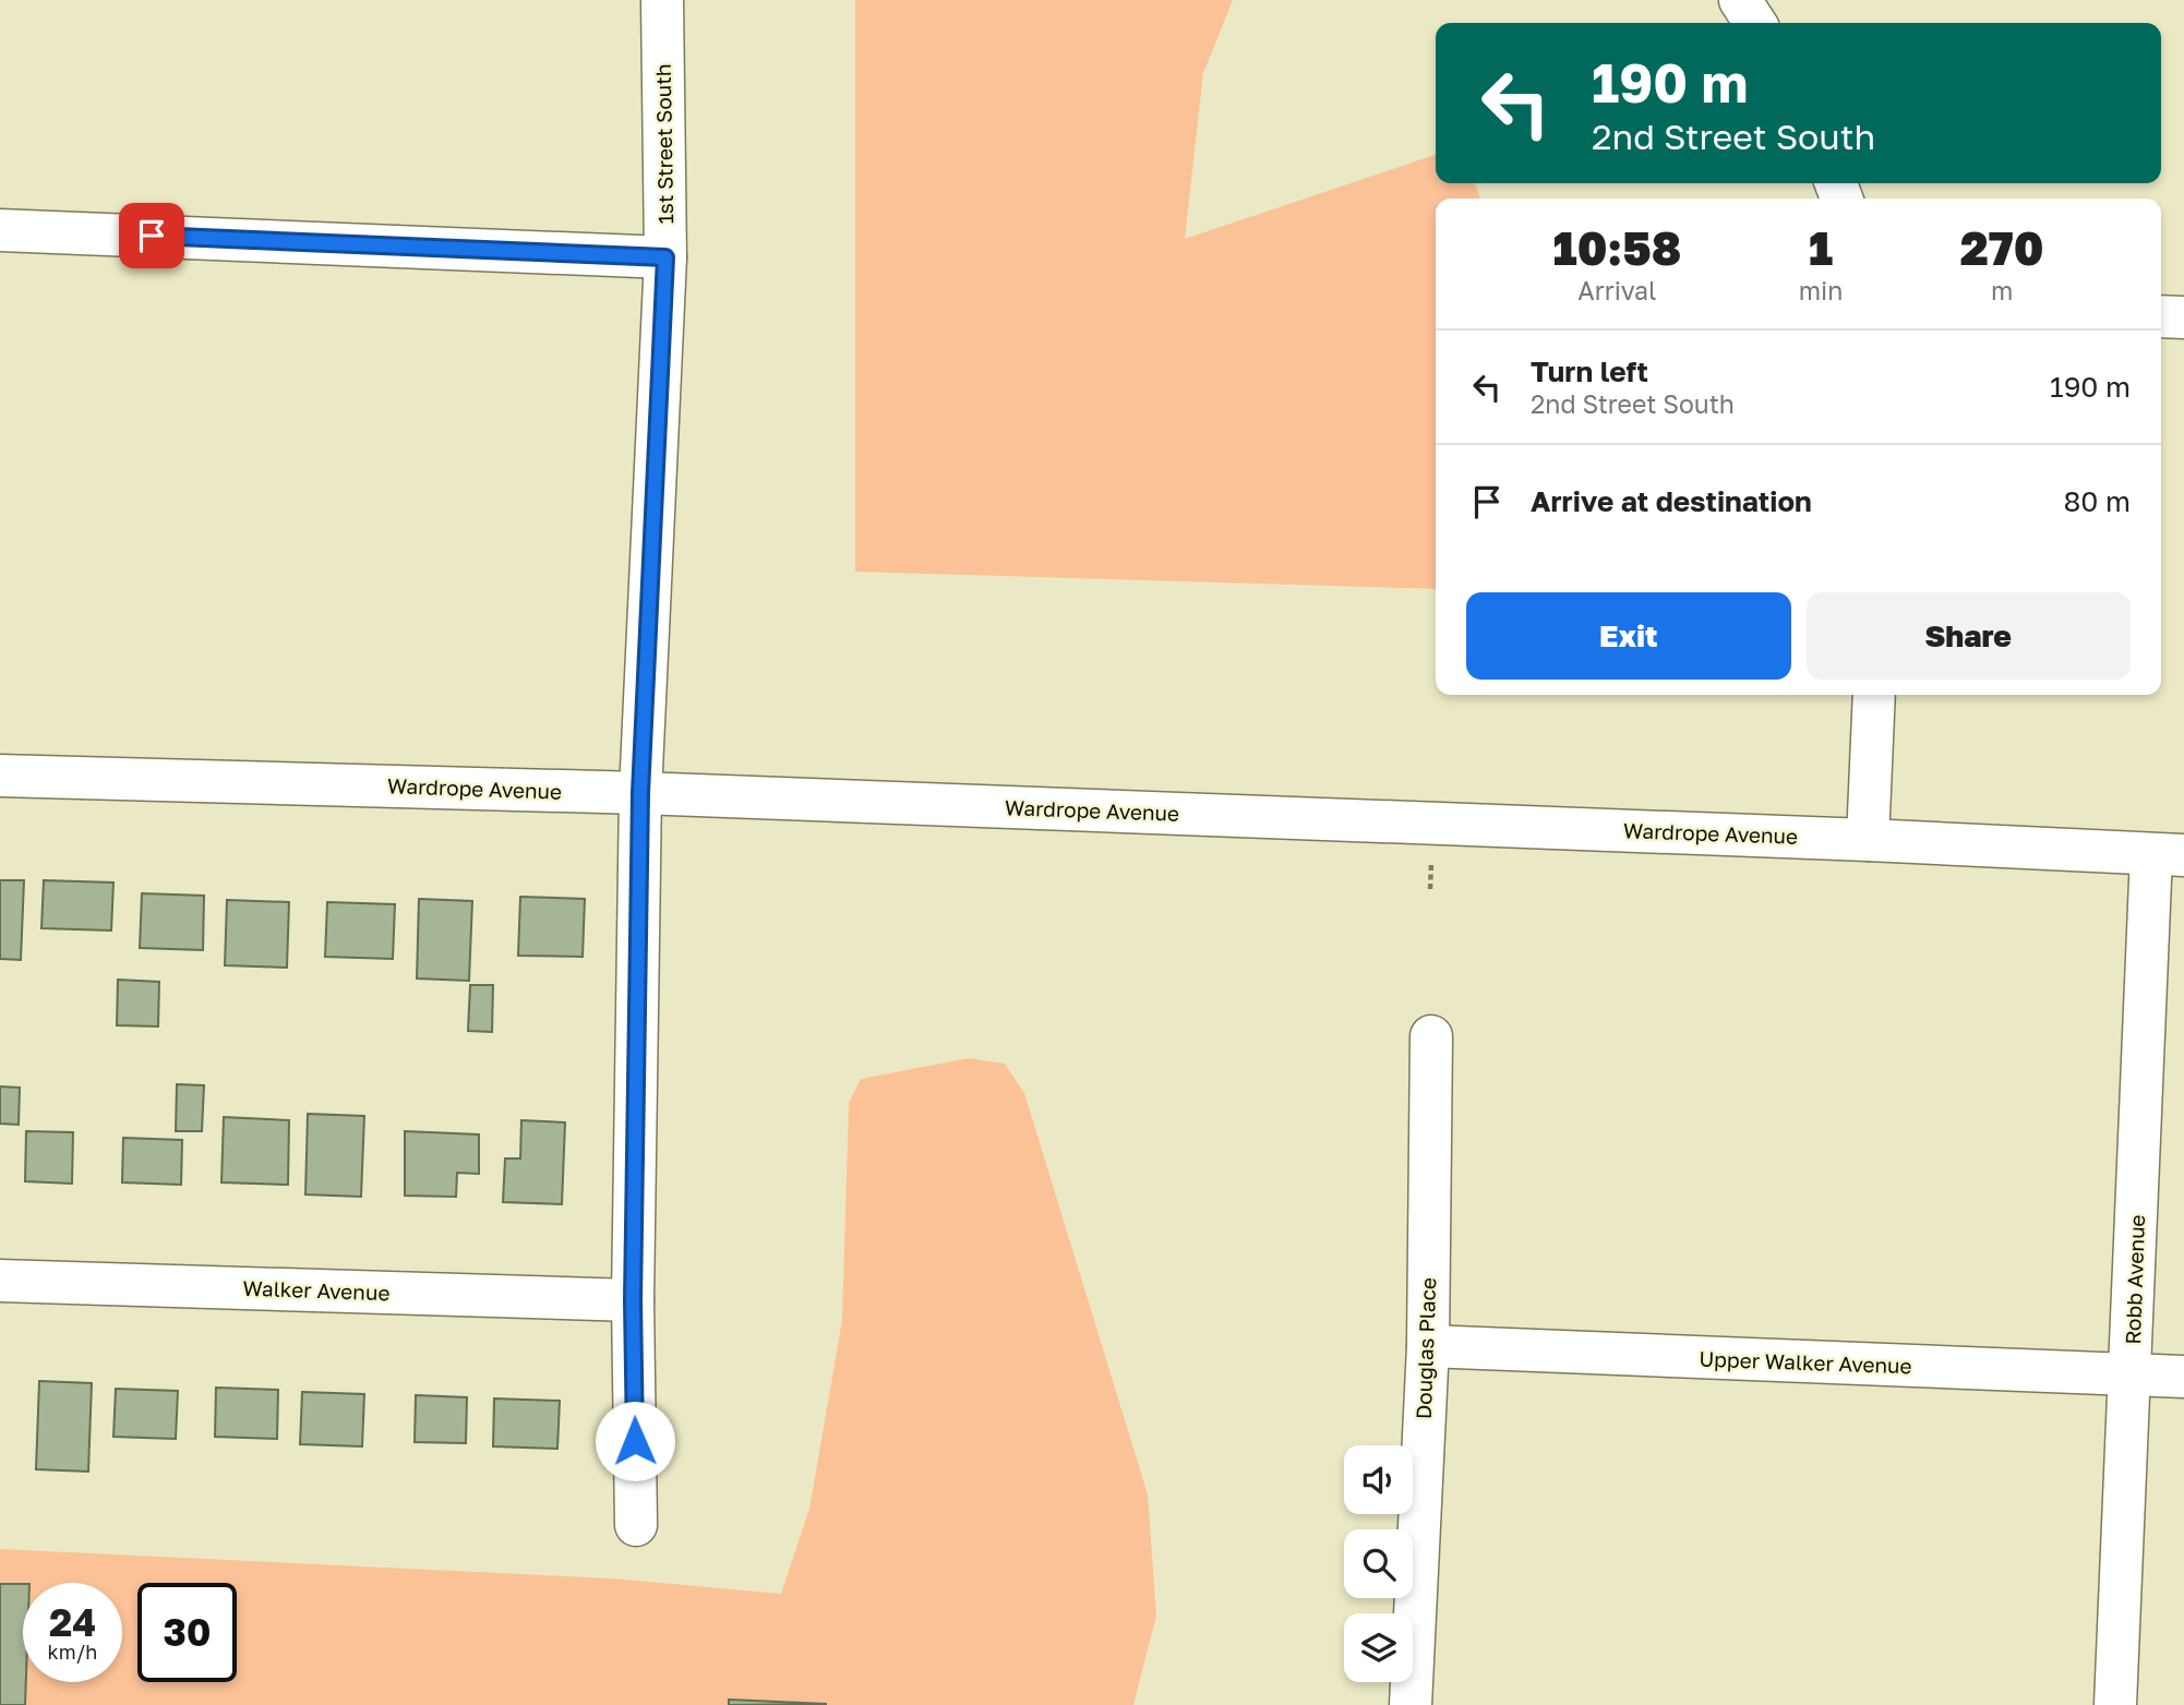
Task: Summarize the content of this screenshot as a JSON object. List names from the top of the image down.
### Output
{
  "streets": {
    "street": [
      "1st Street South",
      "Wardrope Avenue",
      "Robb Avenue",
      "Walker Avenue",
      "Douglas Place",
      "Upper Walker Avenue"
    ]
  },
  "crossings": [
    ["1st Street South", "Wardrope Avenue"],
    ["1st Street South", "Walker Avenue"],
    ["Wardrope Avenue", "Robb Avenue"],
    ["Robb Avenue", "Upper Walker Avenue"],
    ["Douglas Place", "Upper Walker Avenue"]
  ],
  "page": {
    "turn": ["190 m", "2nd Street South"],
    "eta": [
      "10:58",
      "Arrival",
      "1",
      "min",
      "270",
      "m"
    ],
    "list": [
      {
        "name": "Turn left",
        "note": "2nd Street South",
        "value": "190 m"
      },
      {
        "name": "Arrive at destination",
        "value": "80 m"
      }
    ],
    "buttons": ["Exit", "Share"],
    "speed": "24 km/h",
    "limit": "30"
  }
}
